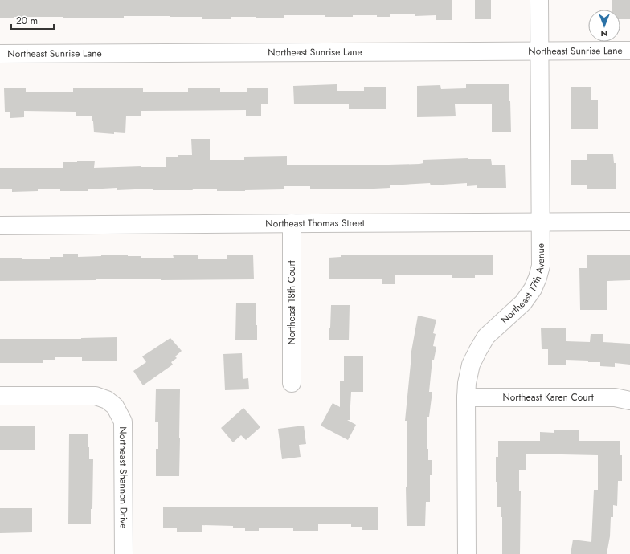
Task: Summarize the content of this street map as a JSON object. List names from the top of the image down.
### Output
{
  "streets": {
    "street": [
      "Northeast Sunrise Lane",
      "Northeast Thomas Street",
      "Northeast 17th Avenue",
      "Northeast 18th Court",
      "Northeast Karen Court",
      "Northeast Shannon Drive"
    ]
  },
  "crossings": [
    ["Northeast Sunrise Lane", "Northeast 17th Avenue"],
    ["Northeast Thomas Street", "Northeast 17th Avenue"],
    ["Northeast Thomas Street", "Northeast 18th Court"],
    ["Northeast 17th Avenue", "Northeast Karen Court"]
  ],
  "scale_bar": "20 m",
  "north": "bottom"
}
